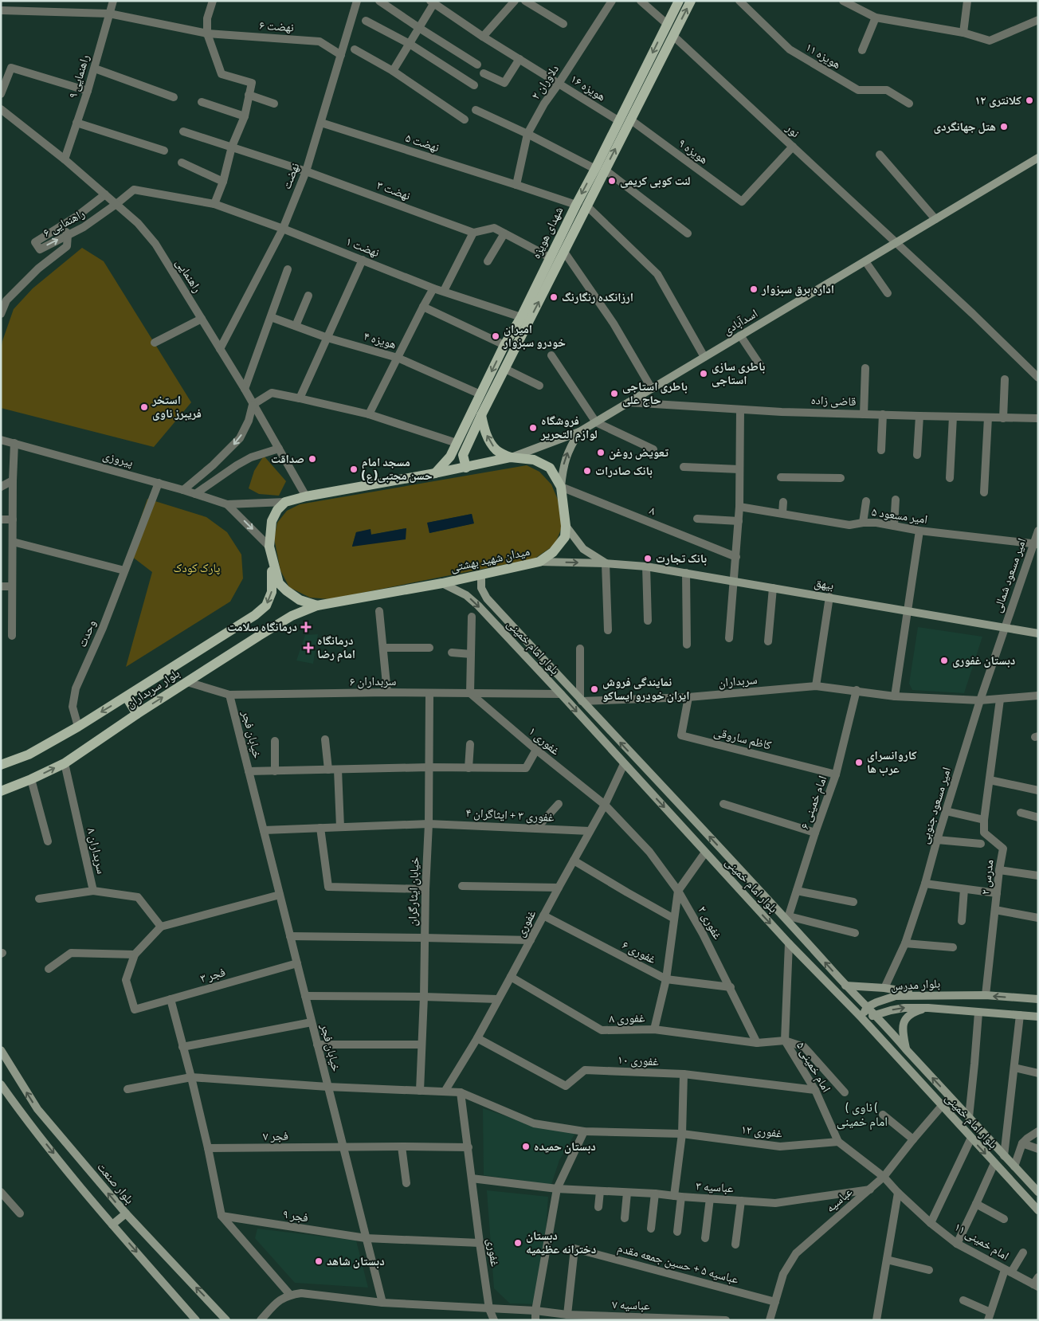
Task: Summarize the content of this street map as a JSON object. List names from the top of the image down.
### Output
{
  "streets": {
    "main road": [
      "شهدای هویزه",
      "اسدآبادی",
      "میدان شهید بهشتی",
      "بیهق",
      "بلوار امام خمینی",
      "بلوار سربداران",
      "بلوار مدرس",
      "بلوار صنعت"
    ],
    "street": [
      "نهضت ۶",
      "هویزه ۱۱",
      "راهنمایی ۹",
      "دلاوران ۲",
      "هویزه ۱۶",
      "نور",
      "نهضت ۵",
      "هویزه ۹",
      "نهضت",
      "نهضت ۳",
      "راهنمایی ۶",
      "نهضت ۱",
      "راهنمایی",
      "هویزه ۴",
      "قاضی زاده",
      "پیروزی",
      "۸",
      "امیر مسعود ۵",
      "امیر مسعود شمالی",
      "وحدت",
      "سربداران ۶",
      "سربداران",
      "خیابان فجر",
      "کاظم ساروقی",
      "غفوری ۱",
      "امام خمینی ۶",
      "امیر مسعود جنوبی",
      "غفوری ۳ + ایثاگران ۴",
      "سربداران ۸",
      "مدرس ۲",
      "خیابان ایثارگران",
      "غفوری ۲",
      "غفوری",
      "غفوری ۶",
      "فجر ۳",
      "غفوری ۸",
      "غفوری ۱۰",
      "امام خمینی ۵",
      "غفوری ۱۲",
      "فجر ۷",
      "عباسیه ۳",
      "عباسیه",
      "فجر ۹",
      "امام خمینی ۱۱",
      "عباسیه ۵ + حسین جمعه مقدم",
      "عباسیه ۷"
    ]
  },
  "crossings": [
    ["نهضت ۶", "راهنمایی ۹"],
    ["نهضت ۶", "نهضت"],
    ["راهنمایی ۹", "راهنمایی"],
    ["دلاوران ۲", "هویزه ۱۶"],
    ["دلاوران ۲", "نهضت ۵"],
    ["هویزه ۱۶", "شهدای هویزه"],
    ["نور", "هویزه ۹"],
    ["نور", "شهدای هویزه"],
    ["نور", "اسدآبادی"],
    ["نهضت ۵", "نهضت"],
    ["نهضت ۵", "شهدای هویزه"],
    ["هویزه ۹", "شهدای هویزه"],
    ["نهضت", "نهضت ۳"],
    ["نهضت", "نهضت ۱"],
    ["نهضت", "راهنمایی"],
    ["راهنمایی ۶", "نهضت ۱"],
    ["راهنمایی ۶", "راهنمایی"],
    ["شهدای هویزه", "نهضت ۱"],
    ["شهدای هویزه", "هویزه ۴"],
    ["شهدای هویزه", "میدان شهید بهشتی"],
    ["راهنمایی", "میدان شهید بهشتی"],
    ["اسدآبادی", "قاضی زاده"],
    ["اسدآبادی", "میدان شهید بهشتی"],
    ["پیروزی", "وحدت"],
    ["۸", "میدان شهید بهشتی"],
    ["امیر مسعود ۵", "امیر مسعود شمالی"],
    ["میدان شهید بهشتی", "بیهق"],
    ["میدان شهید بهشتی", "بلوار امام خمینی"],
    ["میدان شهید بهشتی", "بلوار سربداران"],
    ["امیر مسعود شمالی", "بیهق"],
    ["امیر مسعود شمالی", "امیر مسعود جنوبی"],
    ["بیهق", "امیر مسعود جنوبی"],
    ["وحدت", "بلوار سربداران"],
    ["بلوار امام خمینی", "سربداران ۶"],
    ["بلوار امام خمینی", "سربداران"],
    ["بلوار امام خمینی", "امام خمینی ۶"],
    ["بلوار امام خمینی", "غفوری"],
    ["بلوار امام خمینی", "بلوار مدرس"],
    ["بلوار امام خمینی", "امام خمینی ۵"],
    ["بلوار امام خمینی", "عباسیه"],
    ["سربداران ۶", "بلوار سربداران"],
    ["سربداران ۶", "خیابان فجر"],
    ["سربداران ۶", "غفوری ۱"],
    ["سربداران ۶", "خیابان ایثارگران"],
    ["سربداران", "کاظم ساروقی"],
    ["سربداران", "امام خمینی ۶"],
    ["سربداران", "امیر مسعود جنوبی"],
    ["سربداران", "مدرس ۲"],
    ["بلوار سربداران", "سربداران ۸"],
    ["خیابان فجر", "غفوری ۳ + ایثاگران ۴"],
    ["خیابان فجر", "فجر ۳"],
    ["خیابان فجر", "فجر ۷"],
    ["خیابان فجر", "فجر ۹"],
    ["کاظم ساروقی", "امام خمینی ۶"],
    ["غفوری ۱", "غفوری ۲"],
    ["غفوری ۱", "غفوری"],
    ["غفوری ۳ + ایثاگران ۴", "خیابان ایثارگران"],
    ["غفوری ۳ + ایثاگران ۴", "غفوری"],
    ["مدرس ۲", "بلوار مدرس"],
    ["غفوری ۲", "غفوری"],
    ["غفوری ۲", "غفوری ۶"],
    ["غفوری ۲", "غفوری ۸"],
    ["غفوری", "غفوری ۶"],
    ["غفوری", "غفوری ۸"],
    ["غفوری", "غفوری ۱۰"],
    ["غفوری", "فجر ۷"],
    ["غفوری", "عباسیه ۳"],
    ["غفوری", "فجر ۹"],
    ["غفوری", "عباسیه ۷"],
    ["غفوری ۱۰", "امام خمینی ۵"],
    ["امام خمینی ۵", "غفوری ۱۲"],
    ["امام خمینی ۵", "عباسیه"],
    ["امام خمینی ۵", "امام خمینی ۱۱"],
    ["عباسیه ۳", "عباسیه"],
    ["عباسیه", "امام خمینی ۱۱"],
    ["عباسیه", "عباسیه ۵ + حسین جمعه مقدم"],
    ["عباسیه ۵ + حسین جمعه مقدم", "عباسیه ۷"]
  ],
  "districts": ["( ناوی ( امام خمینی"],
  "parks": ["پارک کودک"],
  "places": {
    "other": [
      "کلانتری ۱۲",
      "هتل جهانگردی",
      "لنت کوبی کریمی",
      "اداره برق سبزوار",
      "ارزانکده رنگارنگ",
      "امیران خودرو سبزوار",
      "باطری سازی استاجی",
      "باطری استاجی حاج علی",
      "استخر فریبرز ناوی",
      "فروشگاه لوازم التحریر",
      "تعویض روغن",
      "صداقت",
      "مسجد امام حسن مجتبی(ع)",
      "بانک صادرات",
      "بانک تجارت",
      "دبستان غفوری",
      "نمایندگی فروش ایران خودرو ایساکو",
      "کاروانسرای عرب ها",
      "دبستان حمیده",
      "دبستان دخترانه عظیمیه",
      "دبستان شاهد"
    ],
    "health": ["درمانگاه سلامت", "درمانگاه امام رضا"]
  }
}
